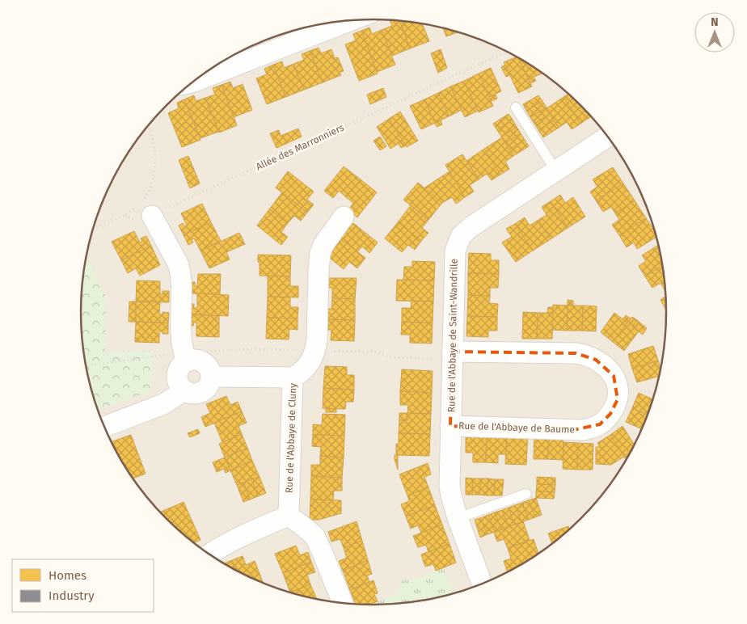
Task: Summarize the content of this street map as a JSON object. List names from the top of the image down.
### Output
{
  "streets": {
    "street": ["Rue de l'Abbaye de Saint-Wandrille", "Rue de l'Abbaye de Baume", "Rue de l'Abbaye de Cluny"],
    "path": ["Allée des Marronniers"]
  },
  "crossings": [
    ["Rue de l'Abbaye de Saint-Wandrille", "Rue de l'Abbaye de Baume"]
  ],
  "legend": ["Homes", "Industry"],
  "north": "top"
}
